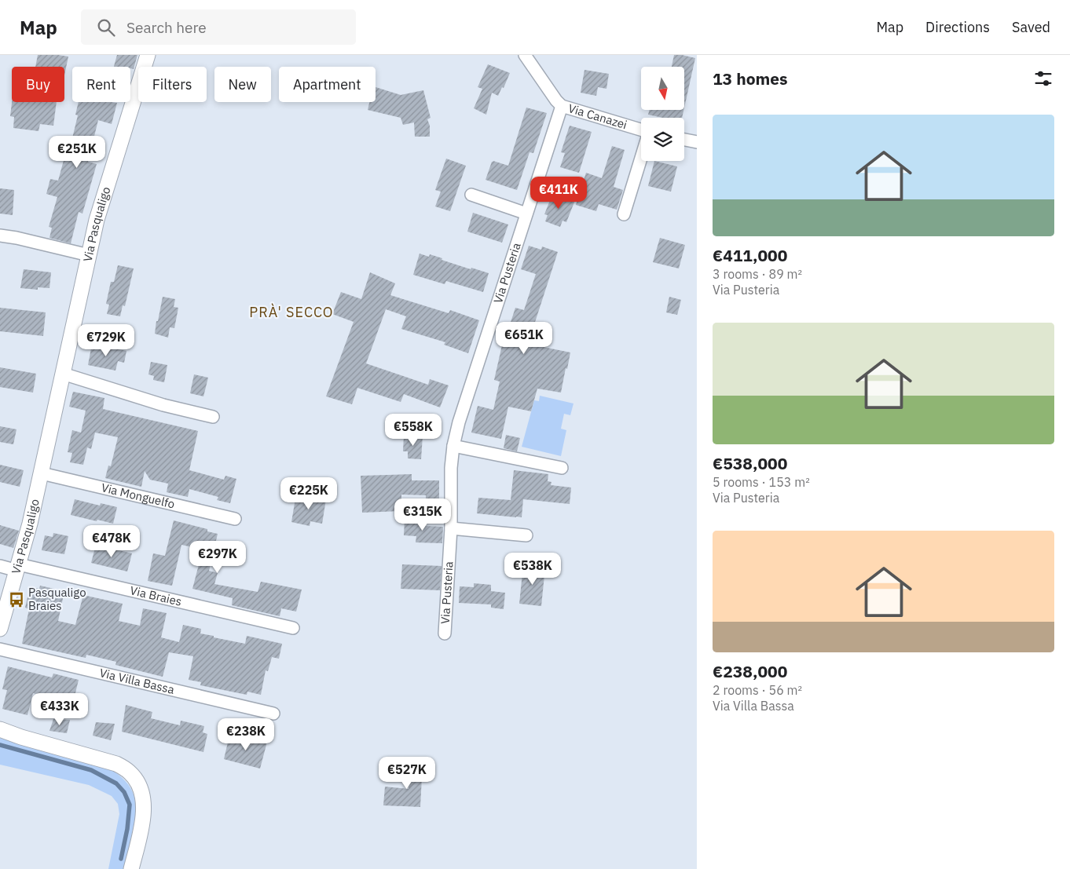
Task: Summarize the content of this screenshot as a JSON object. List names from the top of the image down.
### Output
{
  "streets": {
    "street": [
      "Via Canazei",
      "Via Pasqualigo",
      "Via Pusteria",
      "Via Monguelfo",
      "Via Braies",
      "Via Villa Bassa"
    ]
  },
  "crossings": [
    ["Via Canazei", "Via Pusteria"],
    ["Via Pasqualigo", "Via Monguelfo"],
    ["Via Pasqualigo", "Via Braies"]
  ],
  "districts": ["PRÀ' SECCO"],
  "places": {
    "bus stop": ["Pasqualigo Braies"]
  },
  "north": "bottom",
  "page": {
    "header": "Map",
    "search": "Search here",
    "nav": ["Map", "Directions", "Saved"],
    "heading": "13 homes",
    "chip": [
      "Buy",
      "Rent",
      "Filters",
      "New",
      "Apartment"
    ],
    "list": [
      {
        "name": "€411,000",
        "note": "3 rooms · 89 m² · Via Pusteria"
      },
      {
        "name": "€538,000",
        "note": "5 rooms · 153 m² · Via Pusteria"
      },
      {
        "name": "€238,000",
        "note": "2 rooms · 56 m² · Via Villa Bassa"
      }
    ],
    "price": [
      "€251K",
      "€411K",
      "€651K",
      "€729K",
      "€558K",
      "€225K",
      "€315K",
      "€478K",
      "€297K",
      "€538K",
      "€433K",
      "€238K",
      "€527K"
    ]
  }
}
